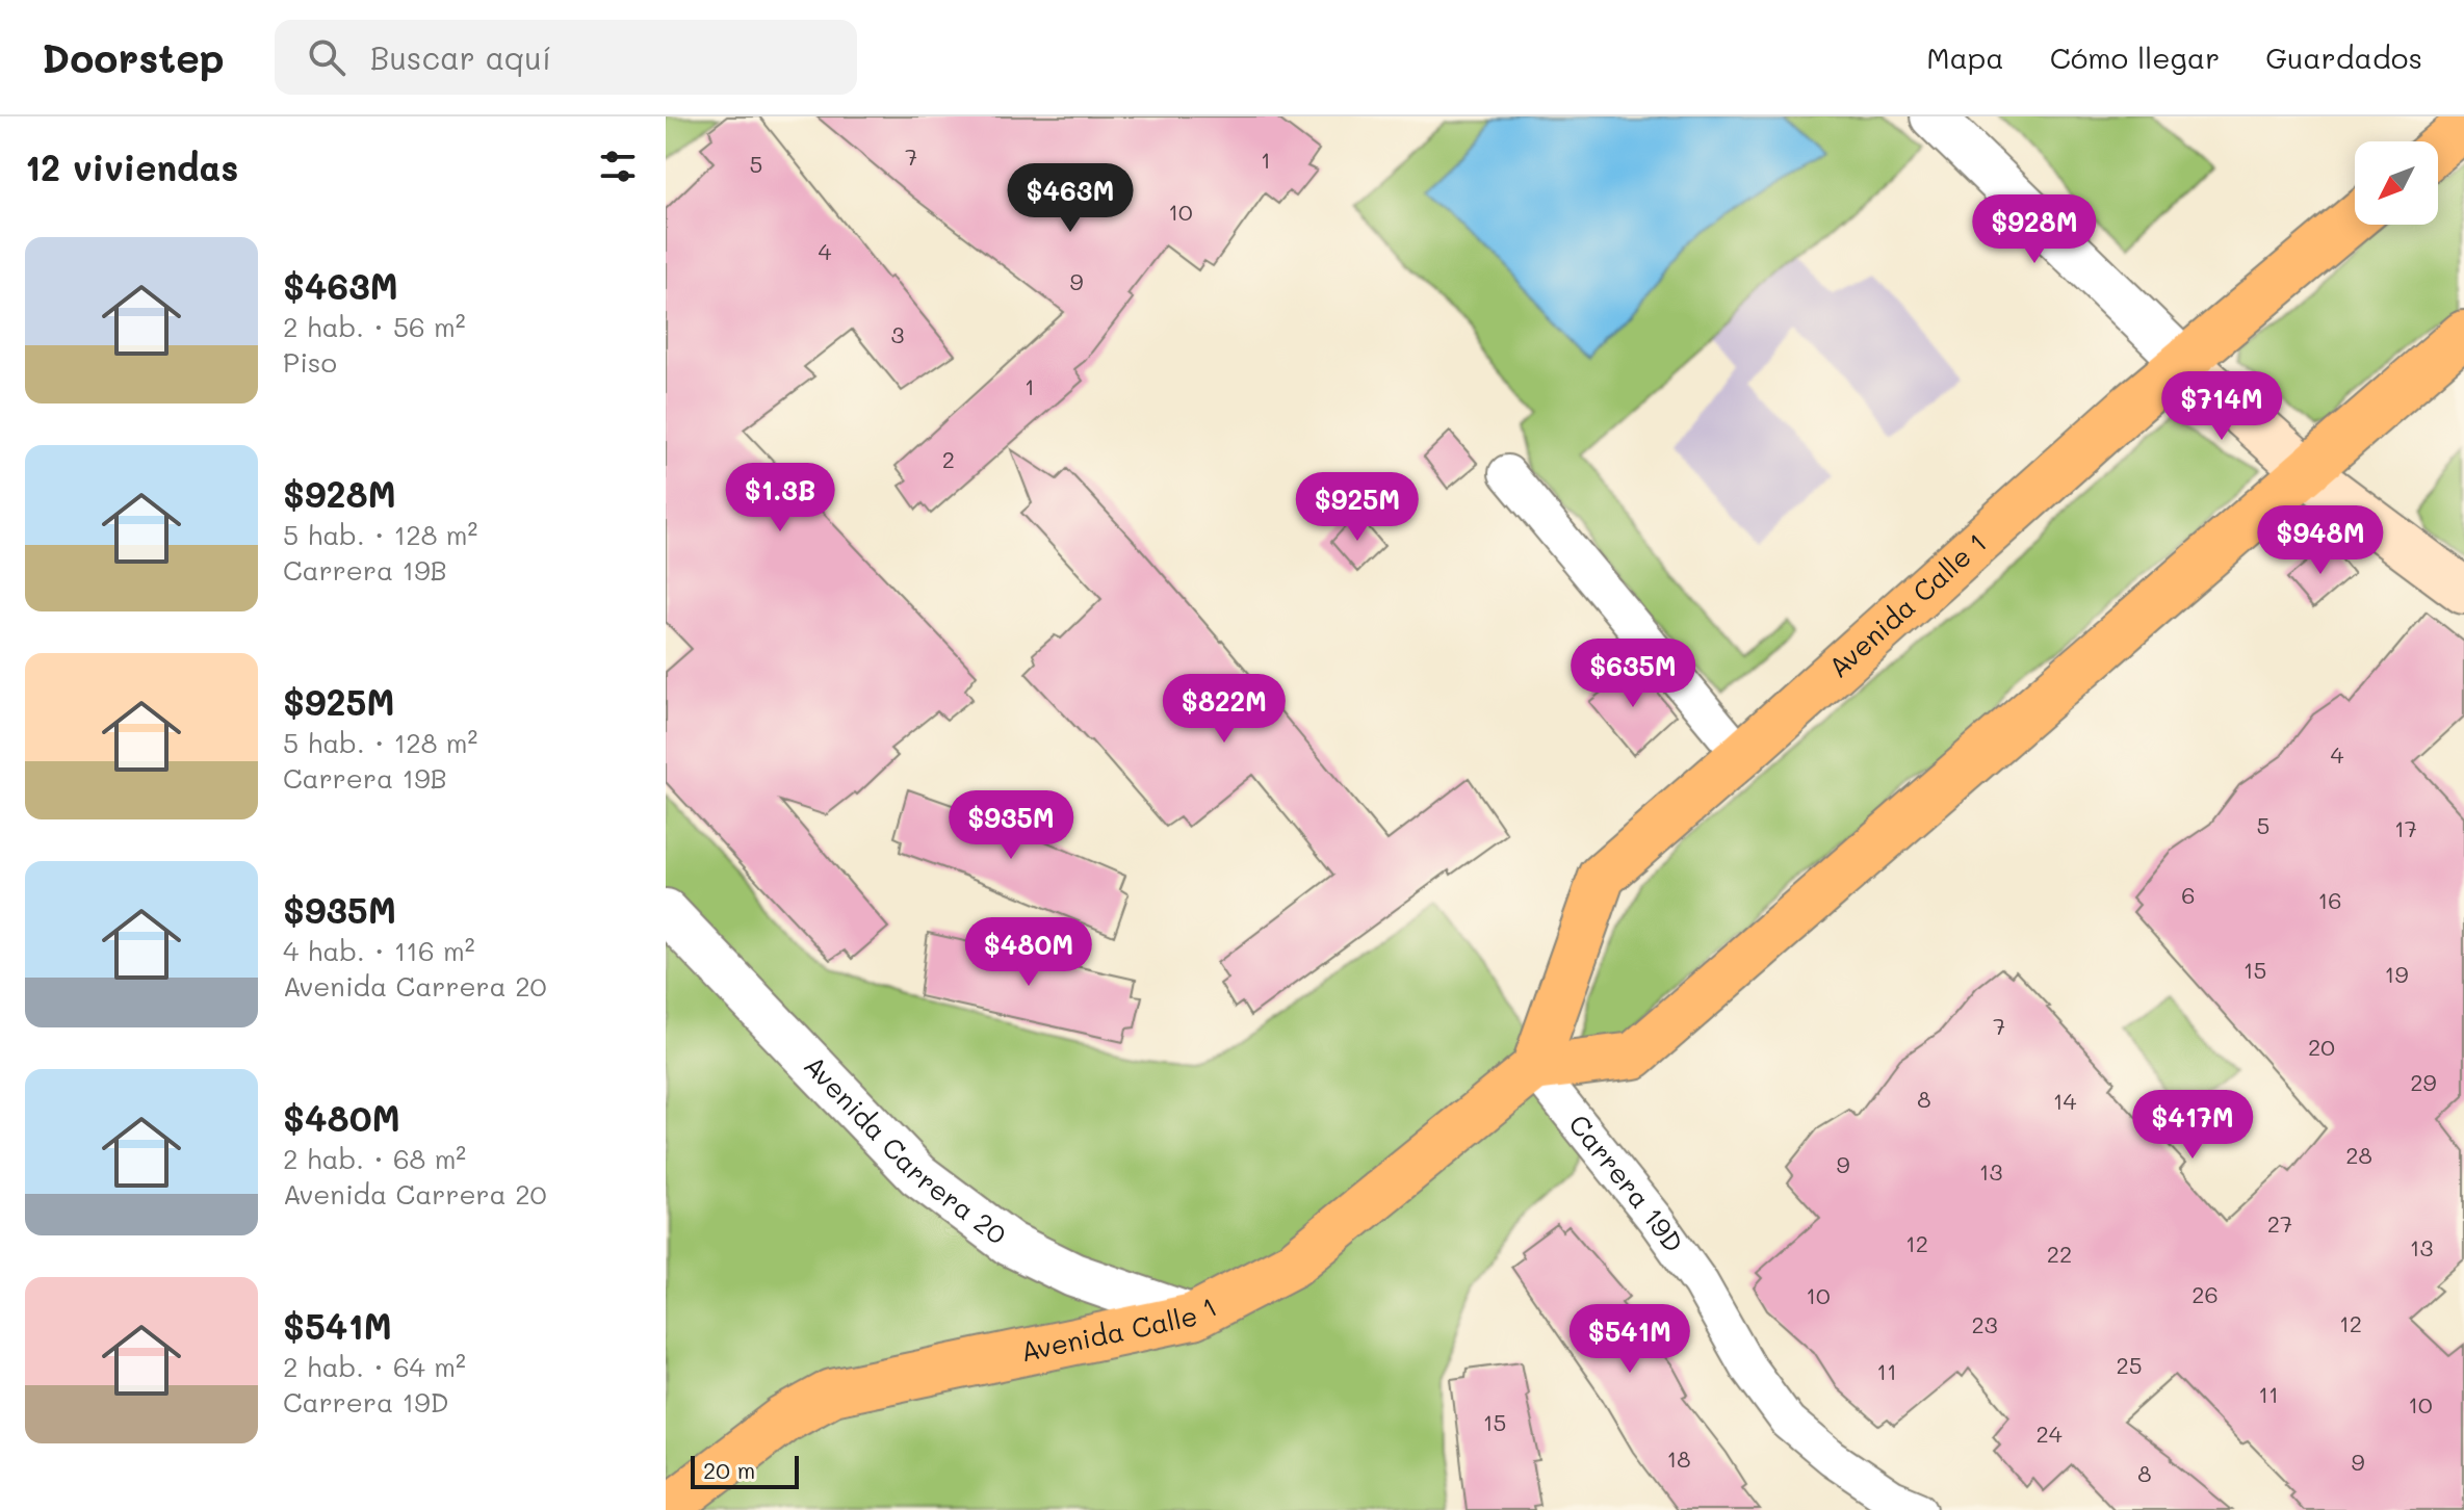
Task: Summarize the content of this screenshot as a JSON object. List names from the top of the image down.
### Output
{
  "streets": {
    "main road": ["Avenida Calle 1"],
    "street": ["Avenida Carrera 20", "Carrera 19D"]
  },
  "crossings": [
    ["Avenida Calle 1", "Avenida Carrera 20"],
    ["Avenida Calle 1", "Carrera 19D"]
  ],
  "house_numbers": [
    "7",
    "1",
    "5",
    "10",
    "4",
    "9",
    "3",
    "1",
    "2",
    "4",
    "5",
    "17",
    "6",
    "16",
    "15",
    "19",
    "7",
    "20",
    "29",
    "8",
    "14",
    "28",
    "9",
    "13",
    "27",
    "12",
    "13",
    "22",
    "26",
    "10",
    "12",
    "23",
    "25",
    "11",
    "11",
    "10",
    "15",
    "24",
    "18",
    "9",
    "8"
  ],
  "scale_bar": "20 m",
  "north": "bottom left",
  "page": {
    "header": "Doorstep",
    "search": "Buscar aquí",
    "nav": ["Mapa", "Cómo llegar", "Guardados"],
    "heading": "12 viviendas",
    "price": [
      "$463M",
      "$928M",
      "$714M",
      "$1.3B",
      "$925M",
      "$948M",
      "$635M",
      "$822M",
      "$935M",
      "$480M",
      "$417M",
      "$541M"
    ],
    "list": [
      {
        "name": "$463M",
        "note": "2 hab. · 56 m² · Piso"
      },
      {
        "name": "$928M",
        "note": "5 hab. · 128 m² · Carrera 19B"
      },
      {
        "name": "$925M",
        "note": "5 hab. · 128 m² · Carrera 19B"
      },
      {
        "name": "$935M",
        "note": "4 hab. · 116 m² · Avenida Carrera 20"
      },
      {
        "name": "$480M",
        "note": "2 hab. · 68 m² · Avenida Carrera 20"
      },
      {
        "name": "$541M",
        "note": "2 hab. · 64 m² · Carrera 19D"
      }
    ],
    "scale": "20 m"
  }
}
